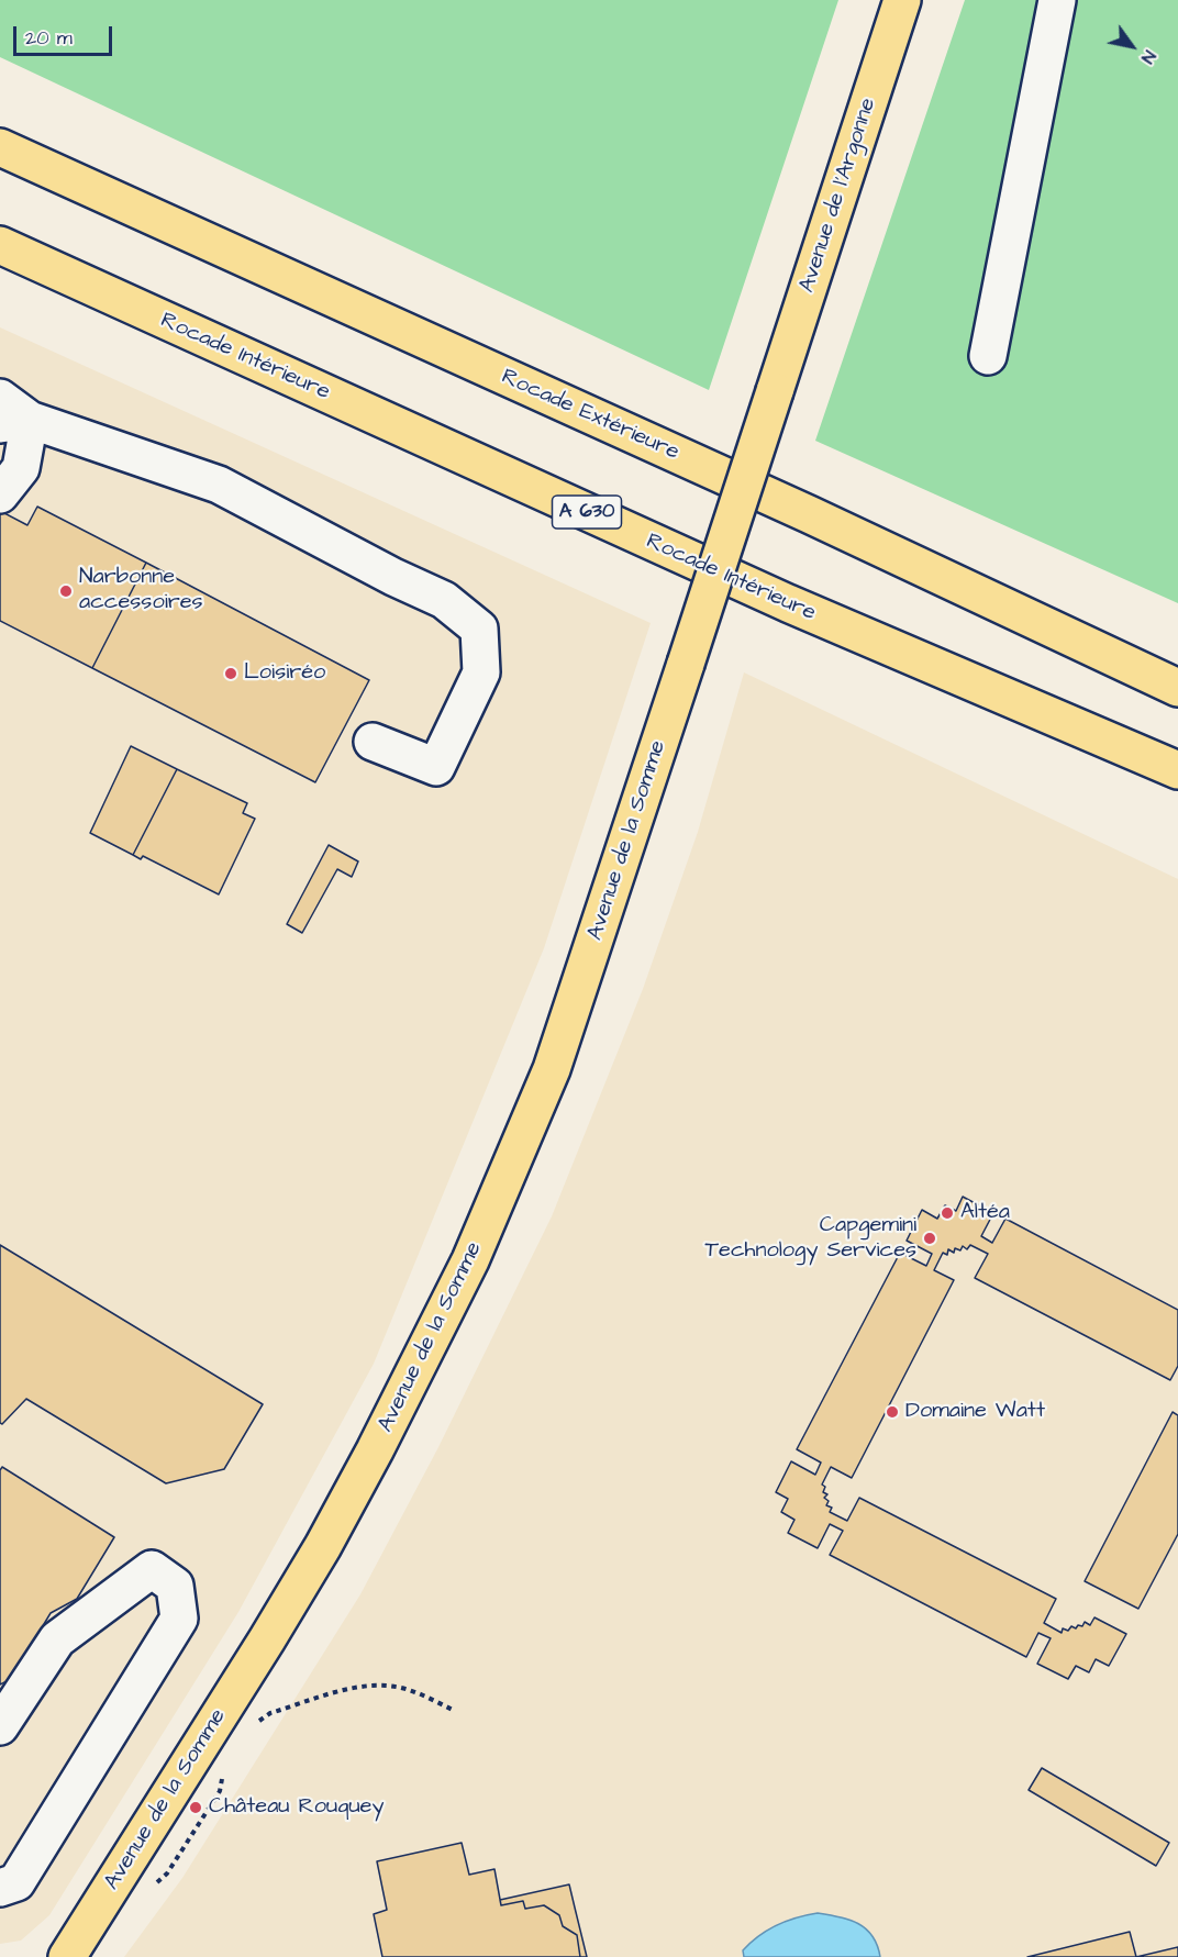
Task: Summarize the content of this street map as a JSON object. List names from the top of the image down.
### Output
{
  "streets": {
    "main road": [
      "Avenue de l'Argonne",
      "Rocade Intérieure",
      "Rocade Extérieure",
      "A 630",
      "Avenue de la Somme"
    ]
  },
  "crossings": [
    ["Avenue de l'Argonne", "Avenue de la Somme"]
  ],
  "places": [
    "Narbonne accessoires",
    "Loisiréo",
    "Altéa",
    "Capgemini Technology Services",
    "Domaine Watt",
    "Château Rouquey"
  ],
  "scale_bar": "20 m",
  "north": "bottom right"
}
